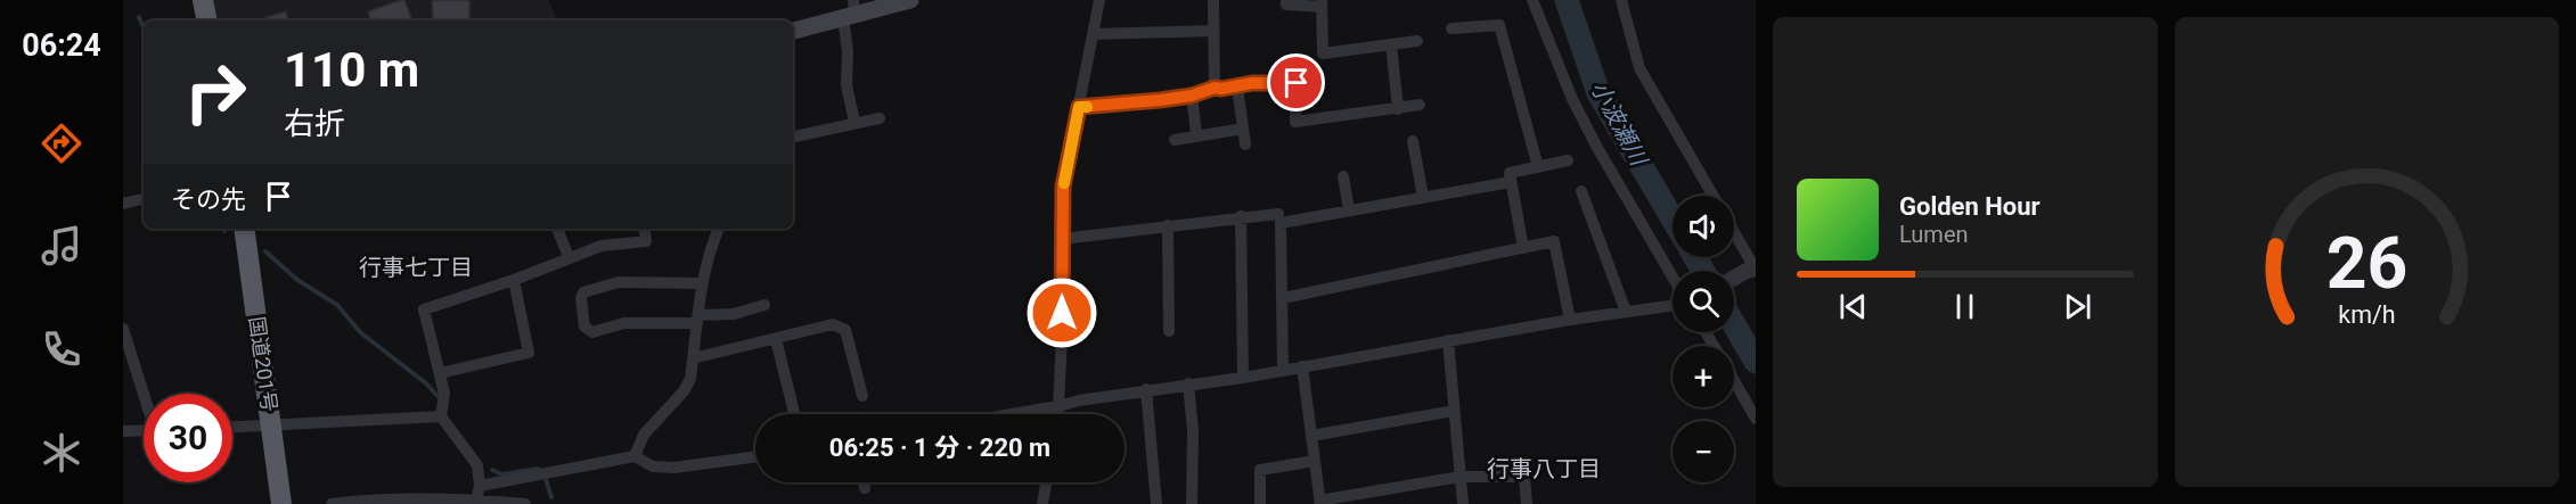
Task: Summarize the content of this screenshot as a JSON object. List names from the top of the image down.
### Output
{
  "streets": {
    "highway": ["国道201号"]
  },
  "districts": ["行事七丁目", "行事八丁目"],
  "water": ["小波瀬川"],
  "page": {
    "tabs": "06:24",
    "turn": ["110 m", "右折"],
    "then": "その先",
    "song": ["Golden Hour", "Lumen"],
    "map_buttons": ["+", "−"],
    "limit": "30",
    "trip": "06:25 · 1 分 · 220 m",
    "gauge": ["26", "km/h"]
  }
}
